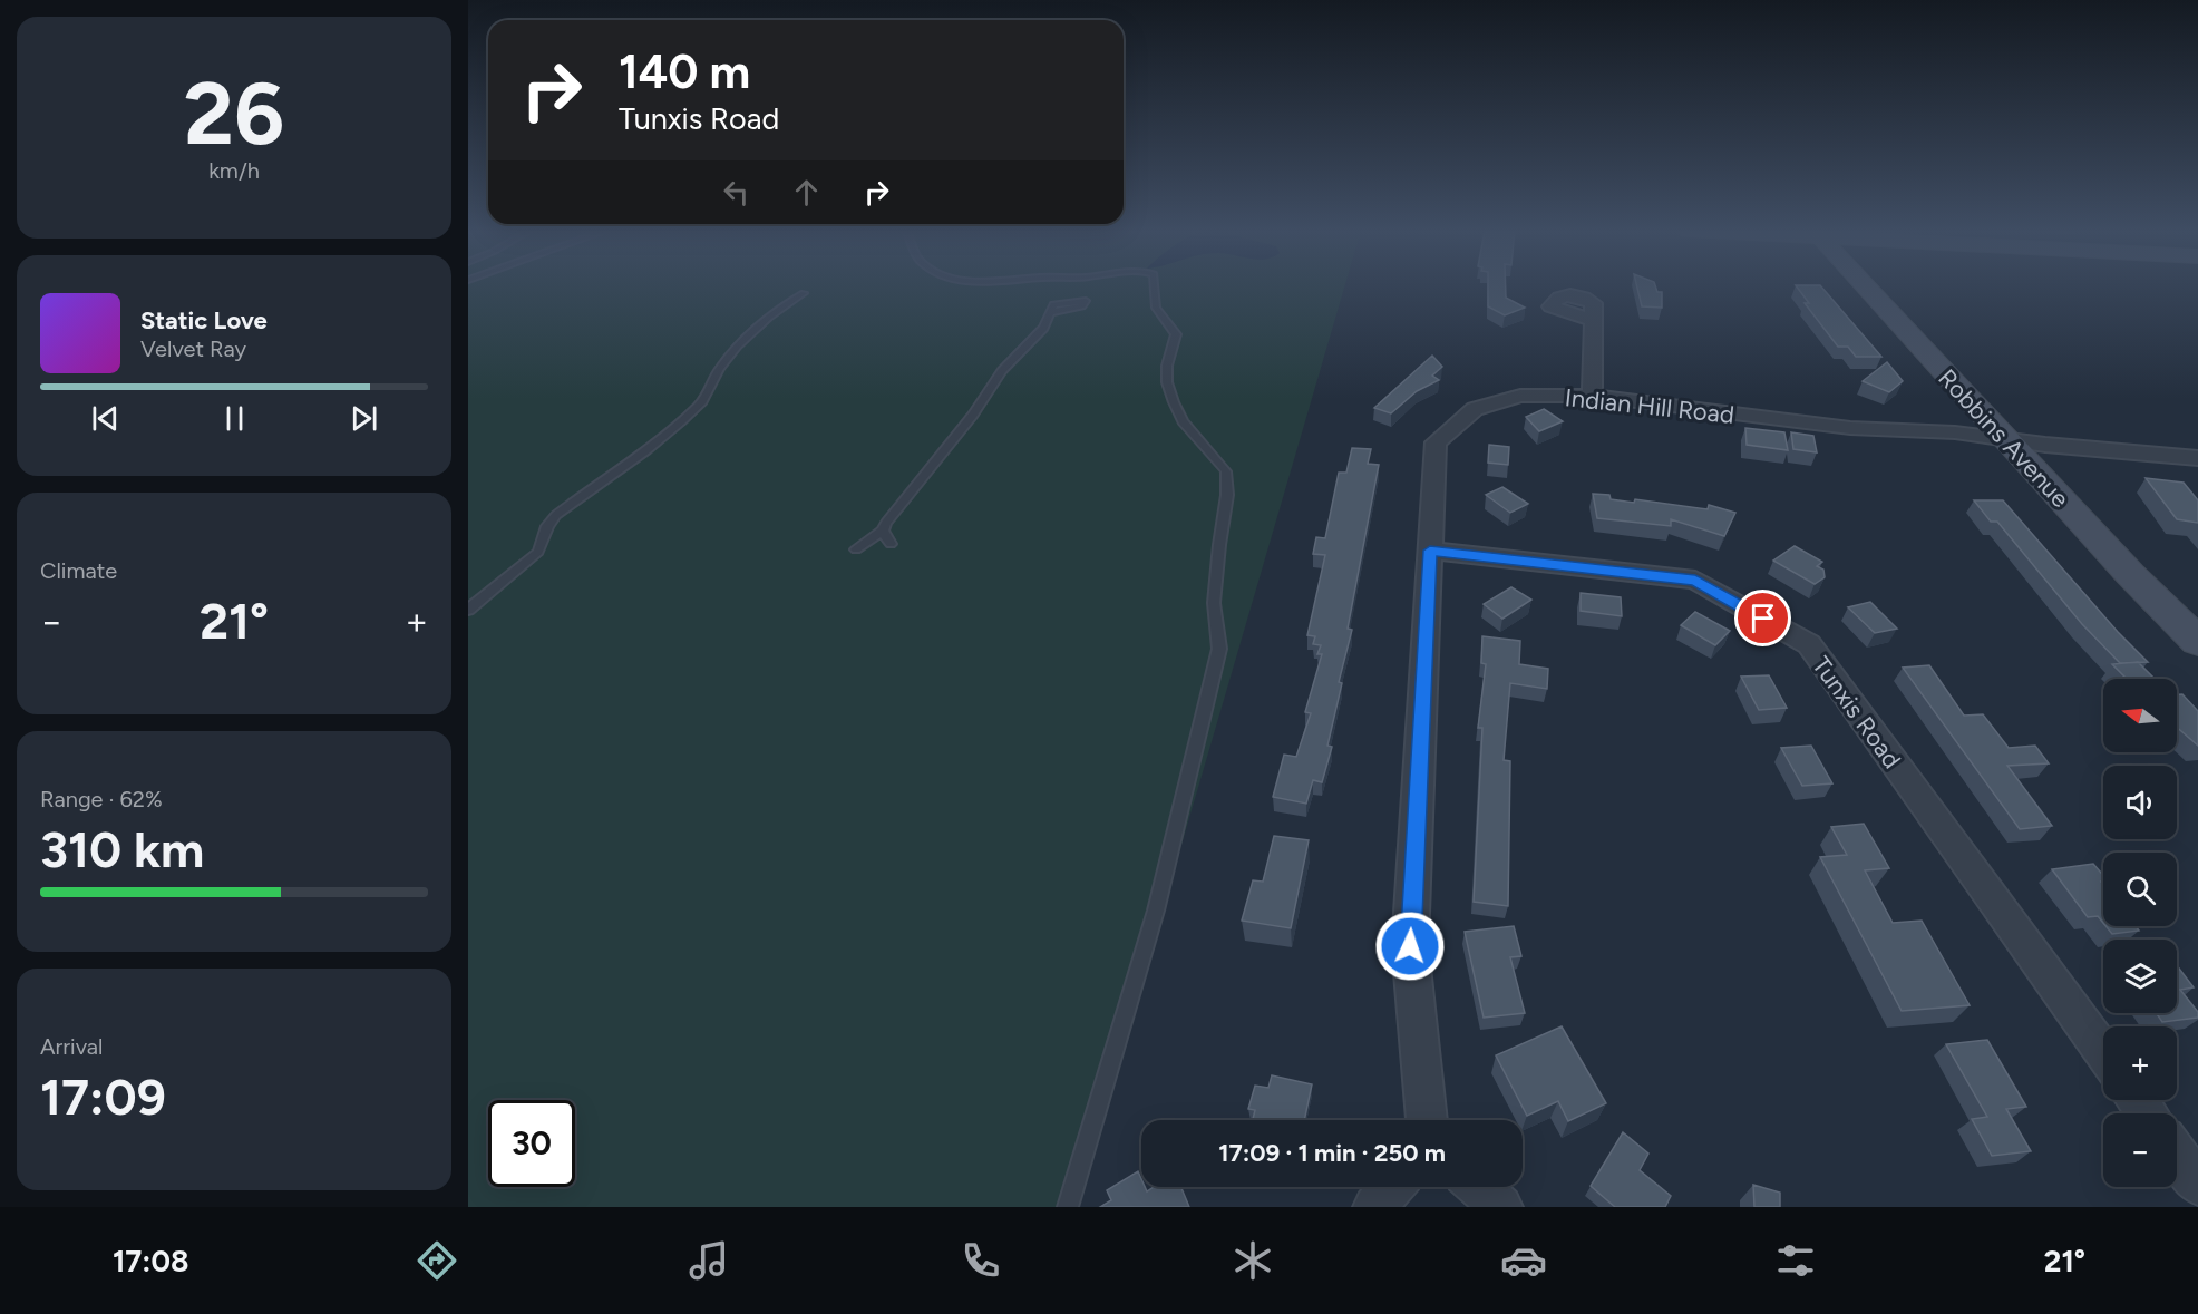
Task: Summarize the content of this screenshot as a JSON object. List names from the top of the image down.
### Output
{
  "streets": {
    "main road": ["Robbins Avenue"],
    "street": ["Indian Hill Road", "Tunxis Road"]
  },
  "crossings": [
    ["Indian Hill Road", "Robbins Avenue"],
    ["Indian Hill Road", "Tunxis Road"]
  ],
  "north": "left",
  "page": {
    "tile": [
      ["26", "km/h"],
      "Climate",
      ["Range · 62%", "310 km"],
      ["Arrival", "17:09"]
    ],
    "turn": ["140 m", "Tunxis Road"],
    "song": ["Static Love", "Velvet Ray"],
    "heat": ["−", "21°", "+"],
    "map_buttons": ["+", "−"],
    "limit": "30",
    "trip": "17:09 · 1 min · 250 m",
    "tabs": ["17:08", "21°"]
  }
}
